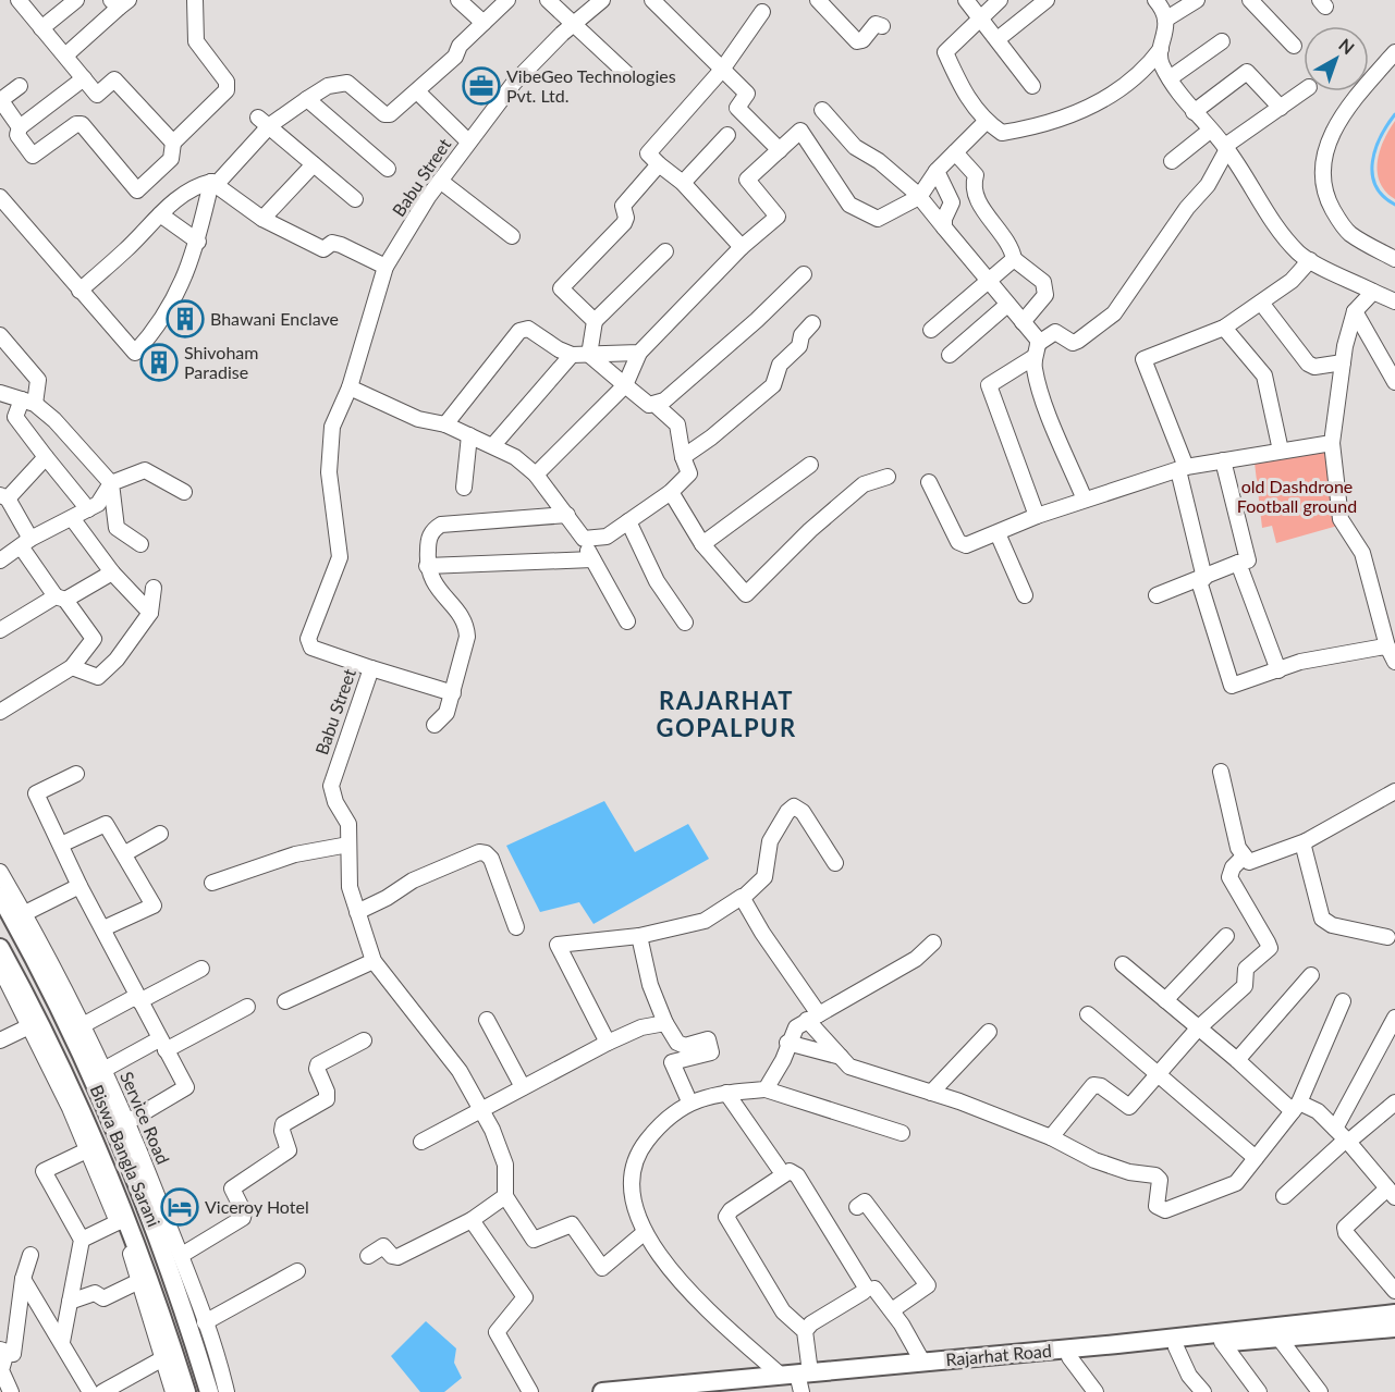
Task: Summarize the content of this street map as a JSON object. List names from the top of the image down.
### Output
{
  "streets": {
    "main road": ["Biswa Bangla Sarani", "Rajarhat Road"],
    "street": ["Babu Street", "Service Road"]
  },
  "crossings": [
    ["Service Road", "Biswa Bangla Sarani"]
  ],
  "districts": ["RAJARHAT GOPALPUR"],
  "parks": ["old Dashdrone Football ground"],
  "places": {
    "office": ["VibeGeo Technologies Pvt. Ltd."],
    "building": ["Bhawani Enclave", "Shivoham Paradise"],
    "hotel": ["Viceroy Hotel"]
  },
  "north": "top right"
}
